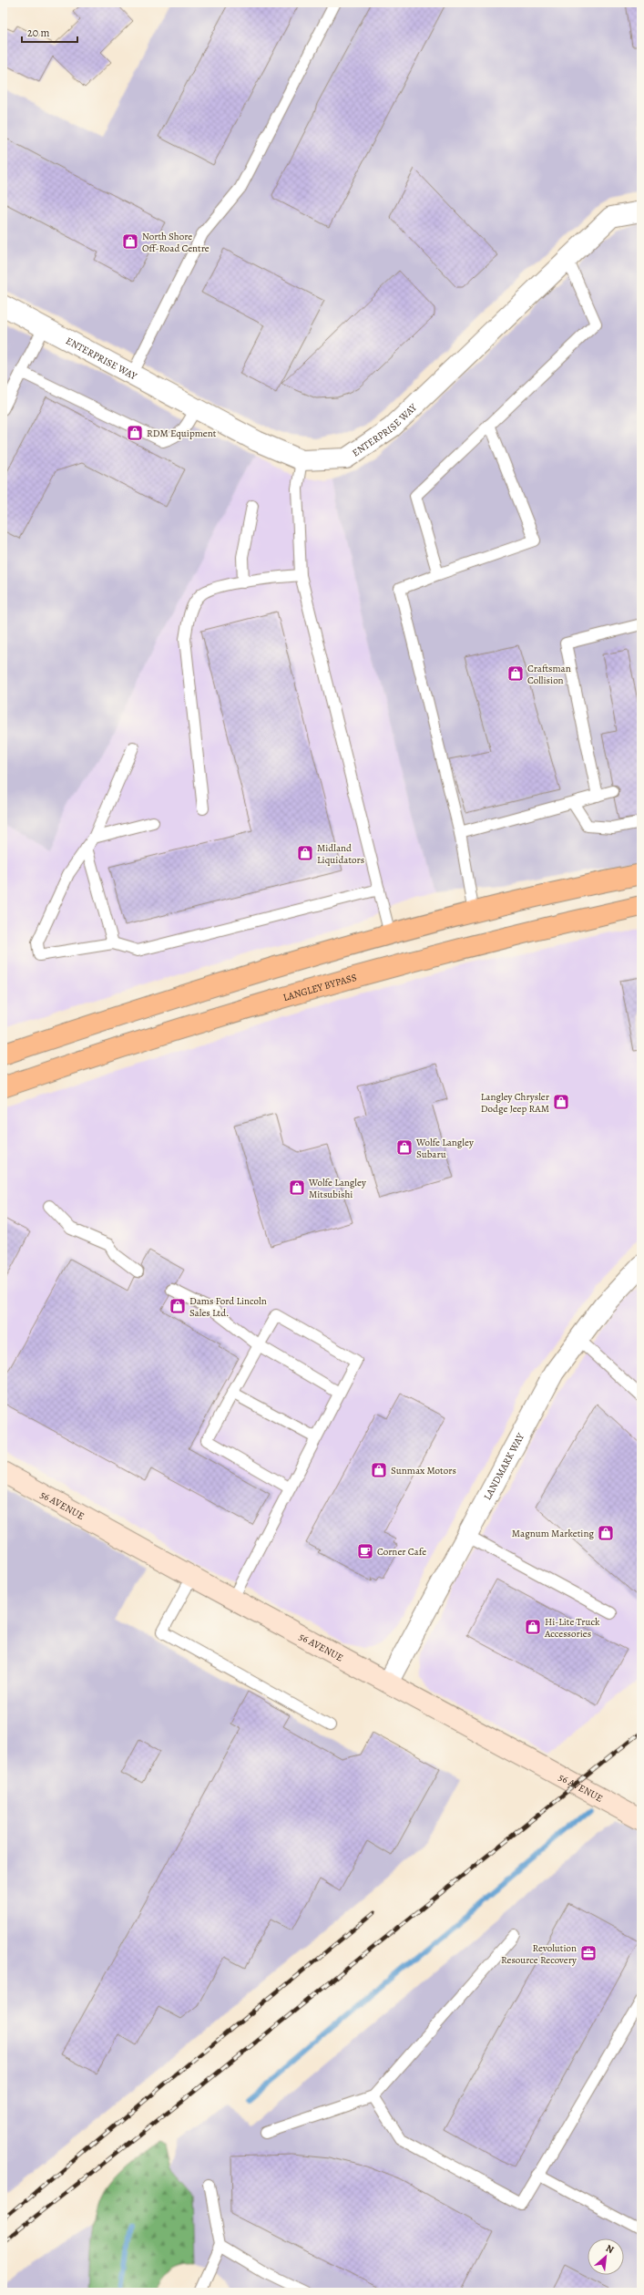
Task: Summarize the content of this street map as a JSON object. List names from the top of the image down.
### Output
{
  "streets": {
    "highway": ["LANGLEY BYPASS"],
    "main road": ["56 AVENUE"],
    "street": ["ENTERPRISE WAY", "LANDMARK WAY"]
  },
  "crossings": [
    ["LANDMARK WAY", "56 AVENUE"]
  ],
  "places": {
    "shop": [
      "North Shore Off-Road Centre",
      "RDM Equipment",
      "Craftsman Collision",
      "Midland Liquidators",
      "Langley Chrysler Dodge Jeep RAM",
      "Wolfe Langley Subaru",
      "Wolfe Langley Mitsubishi",
      "Dams Ford Lincoln Sales Ltd.",
      "Sunmax Motors",
      "Magnum Marketing",
      "Hi-Lite Truck Accessories"
    ],
    "cafe": ["Corner Cafe"],
    "office": ["Revolution Resource Recovery"]
  },
  "scale_bar": "20 m",
  "north": "top right"
}
